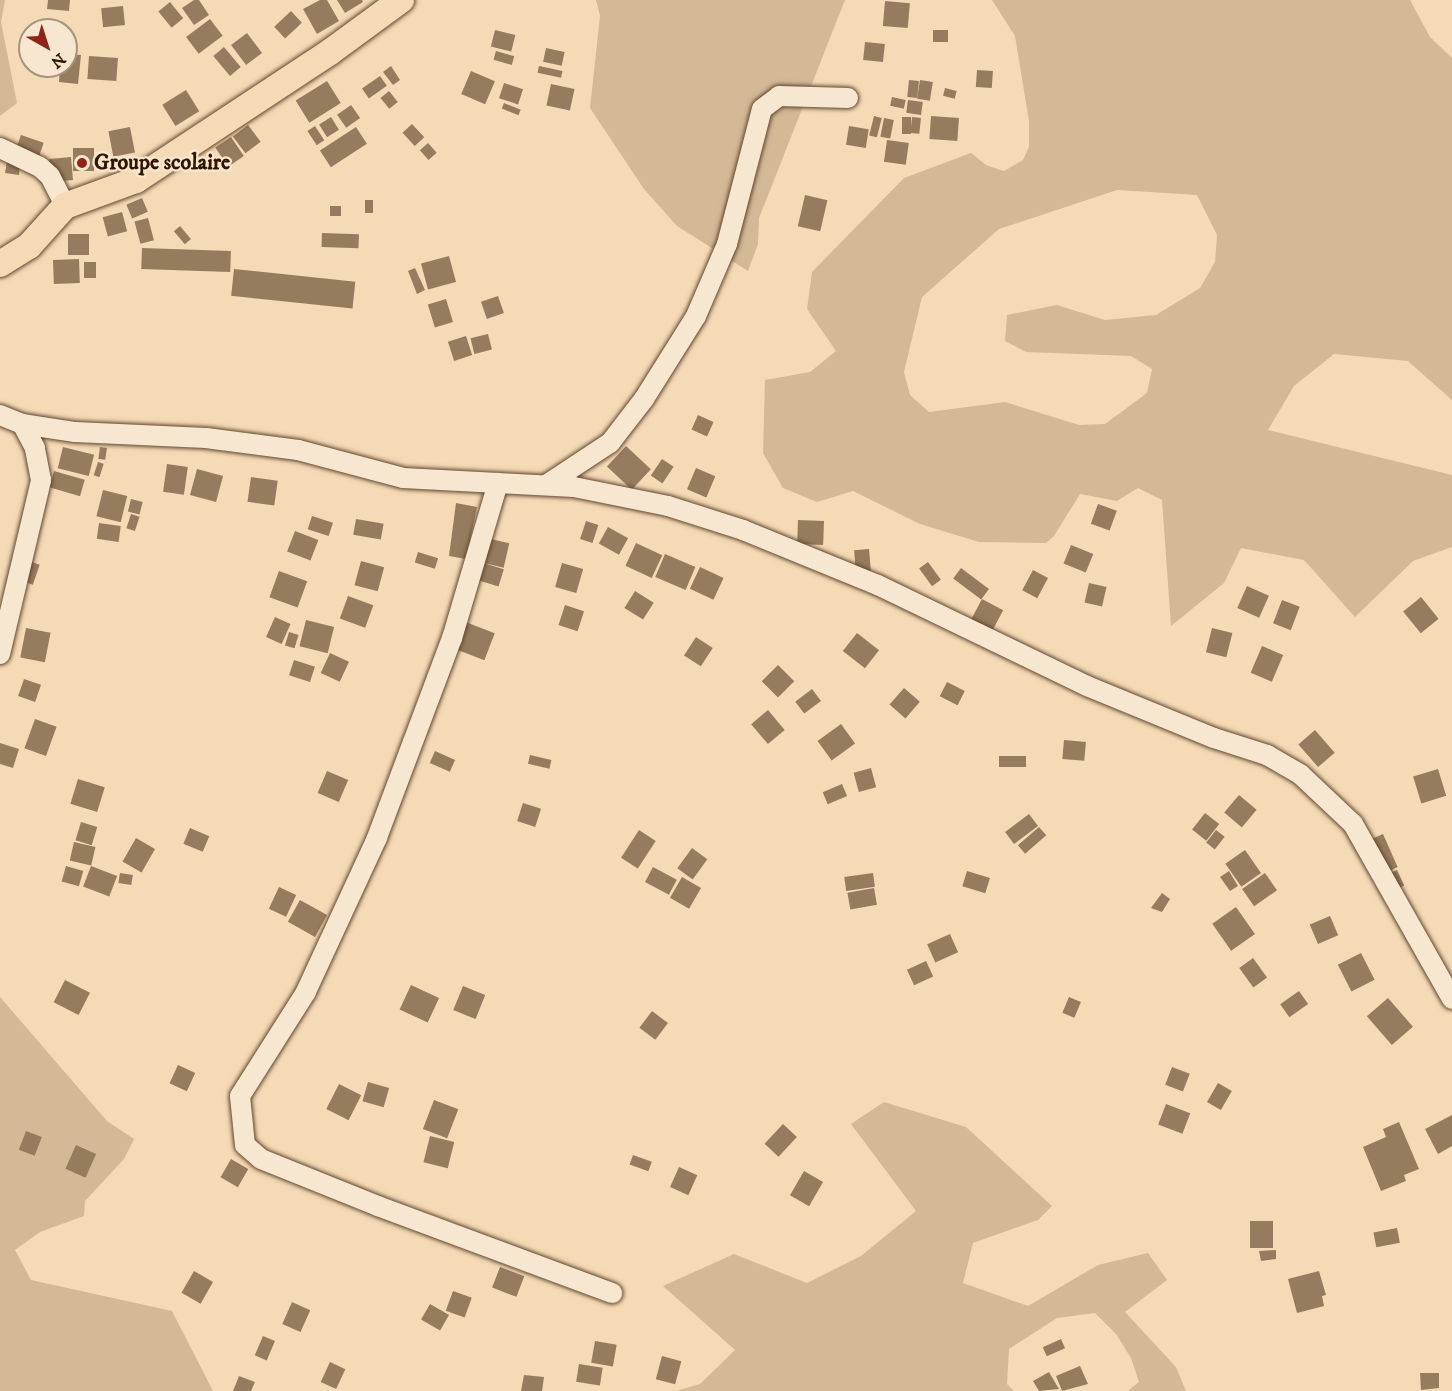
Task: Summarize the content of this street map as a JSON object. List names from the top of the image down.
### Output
{
  "places": ["Groupe scolaire"],
  "north": "bottom right"
}
